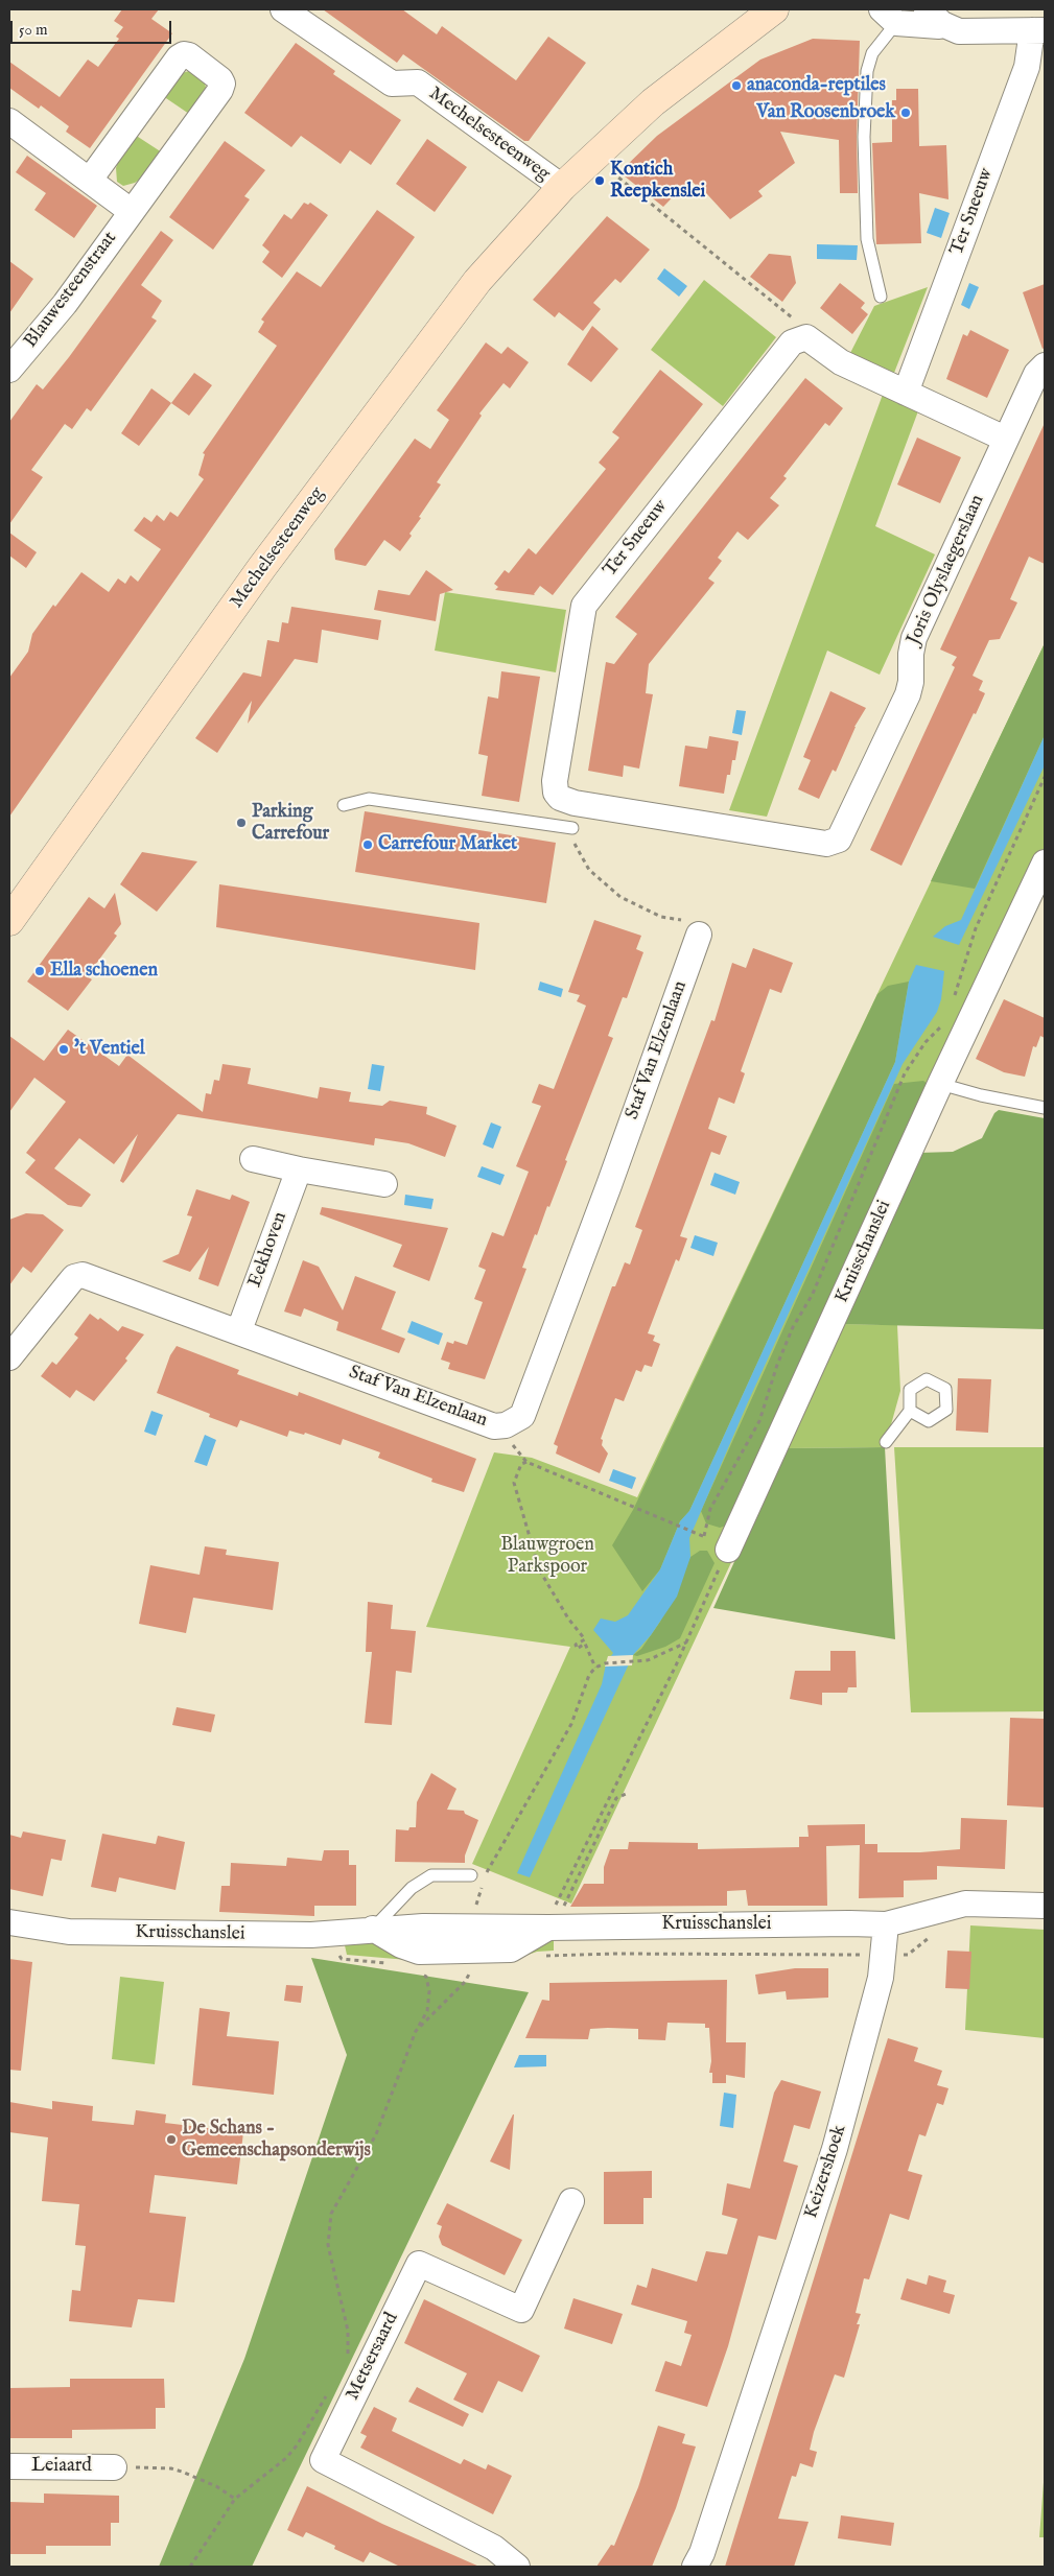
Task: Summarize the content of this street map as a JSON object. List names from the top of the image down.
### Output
{
  "streets": {
    "street": [
      "Mechelsesteenweg",
      "Ter Sneeuw",
      "Blauwesteenstraat",
      "Joris Olyslaegerslaan",
      "Staf Van Elzenlaan",
      "Eekhoven",
      "Kruisschanslei",
      "Keizershoek",
      "Metsersaard",
      "Leiaard"
    ]
  },
  "crossings": [
    ["Ter Sneeuw", "Joris Olyslaegerslaan"],
    ["Staf Van Elzenlaan", "Eekhoven"],
    ["Kruisschanslei", "Keizershoek"]
  ],
  "parks": ["Blauwgroen Parkspoor"],
  "places": [
    "anaconda-reptiles",
    "Van Roosenbroek",
    "Kontich Reepkenslei",
    "Parking Carrefour",
    "Carrefour Market",
    "Ella schoenen",
    "'t Ventiel",
    "De Schans - Gemeenschapsonderwijs"
  ],
  "scale_bar": "50 m"
}
